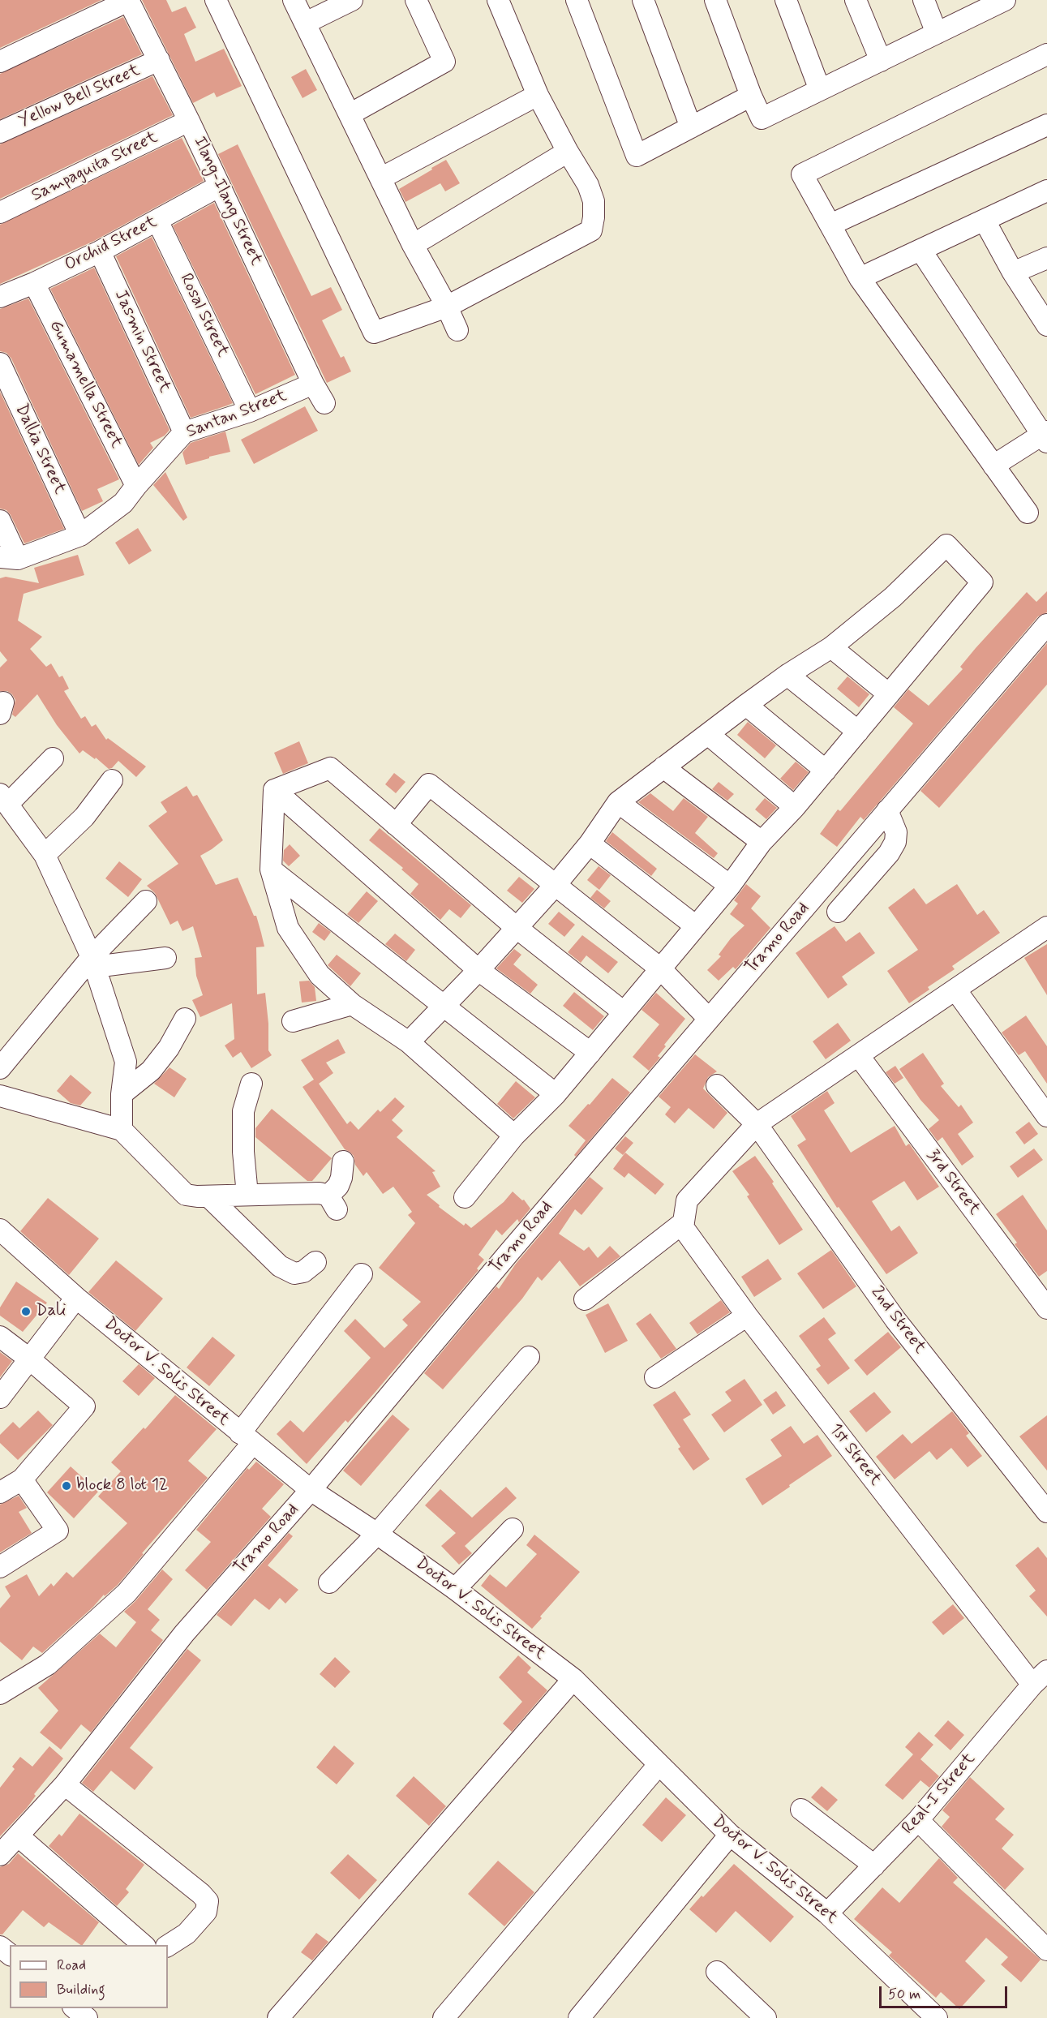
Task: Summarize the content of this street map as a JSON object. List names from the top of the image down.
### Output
{
  "streets": {
    "street": [
      "Yellow Bell Street",
      "Sampaguita Street",
      "Ilang-Ilang Street",
      "Orchid Street",
      "Rosal Street",
      "Jasmin Street",
      "Gumamella Street",
      "Santan Street",
      "Dallia Street",
      "Tramo Road",
      "3rd Street",
      "2nd Street",
      "Doctor V. Solis Street",
      "1st Street",
      "Real-I Street"
    ]
  },
  "crossings": [
    ["Yellow Bell Street", "Ilang-Ilang Street"],
    ["Sampaguita Street", "Ilang-Ilang Street"],
    ["Ilang-Ilang Street", "Orchid Street"],
    ["Ilang-Ilang Street", "Santan Street"],
    ["Orchid Street", "Rosal Street"],
    ["Orchid Street", "Jasmin Street"],
    ["Orchid Street", "Gumamella Street"],
    ["Rosal Street", "Santan Street"],
    ["Jasmin Street", "Santan Street"],
    ["Gumamella Street", "Santan Street"],
    ["Santan Street", "Dallia Street"],
    ["Tramo Road", "Doctor V. Solis Street"],
    ["Doctor V. Solis Street", "Real-I Street"],
    ["1st Street", "Real-I Street"]
  ],
  "places": ["Dali", "block 8 lot 12"],
  "legend": ["Road", "Building"],
  "scale_bar": "50 m"
}
